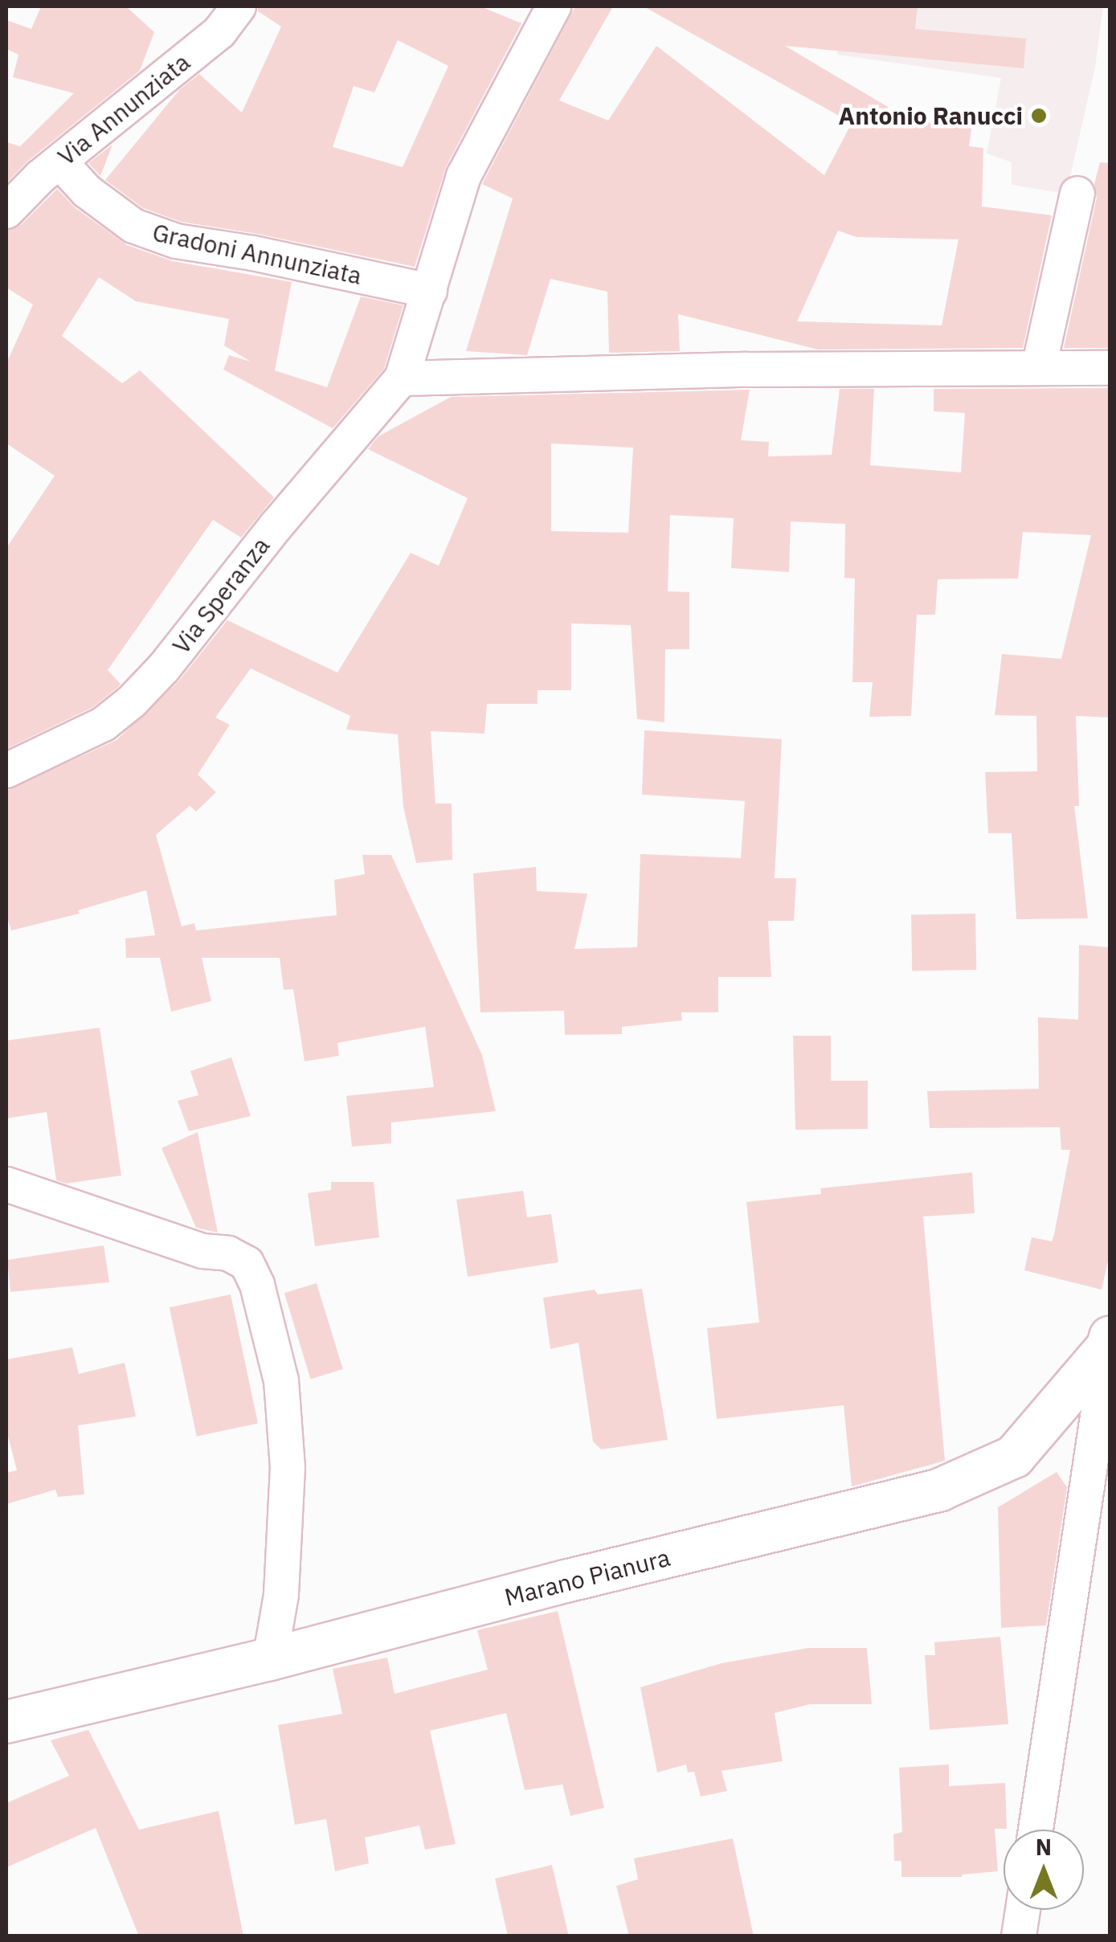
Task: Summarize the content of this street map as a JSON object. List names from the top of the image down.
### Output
{
  "streets": {
    "street": [
      "Via Annunziata",
      "Gradoni Annunziata",
      "Via Speranza",
      "Marano Pianura"
    ]
  },
  "crossings": [
    ["Via Annunziata", "Gradoni Annunziata"]
  ],
  "places": ["Antonio Ranucci"],
  "north": "top"
}
